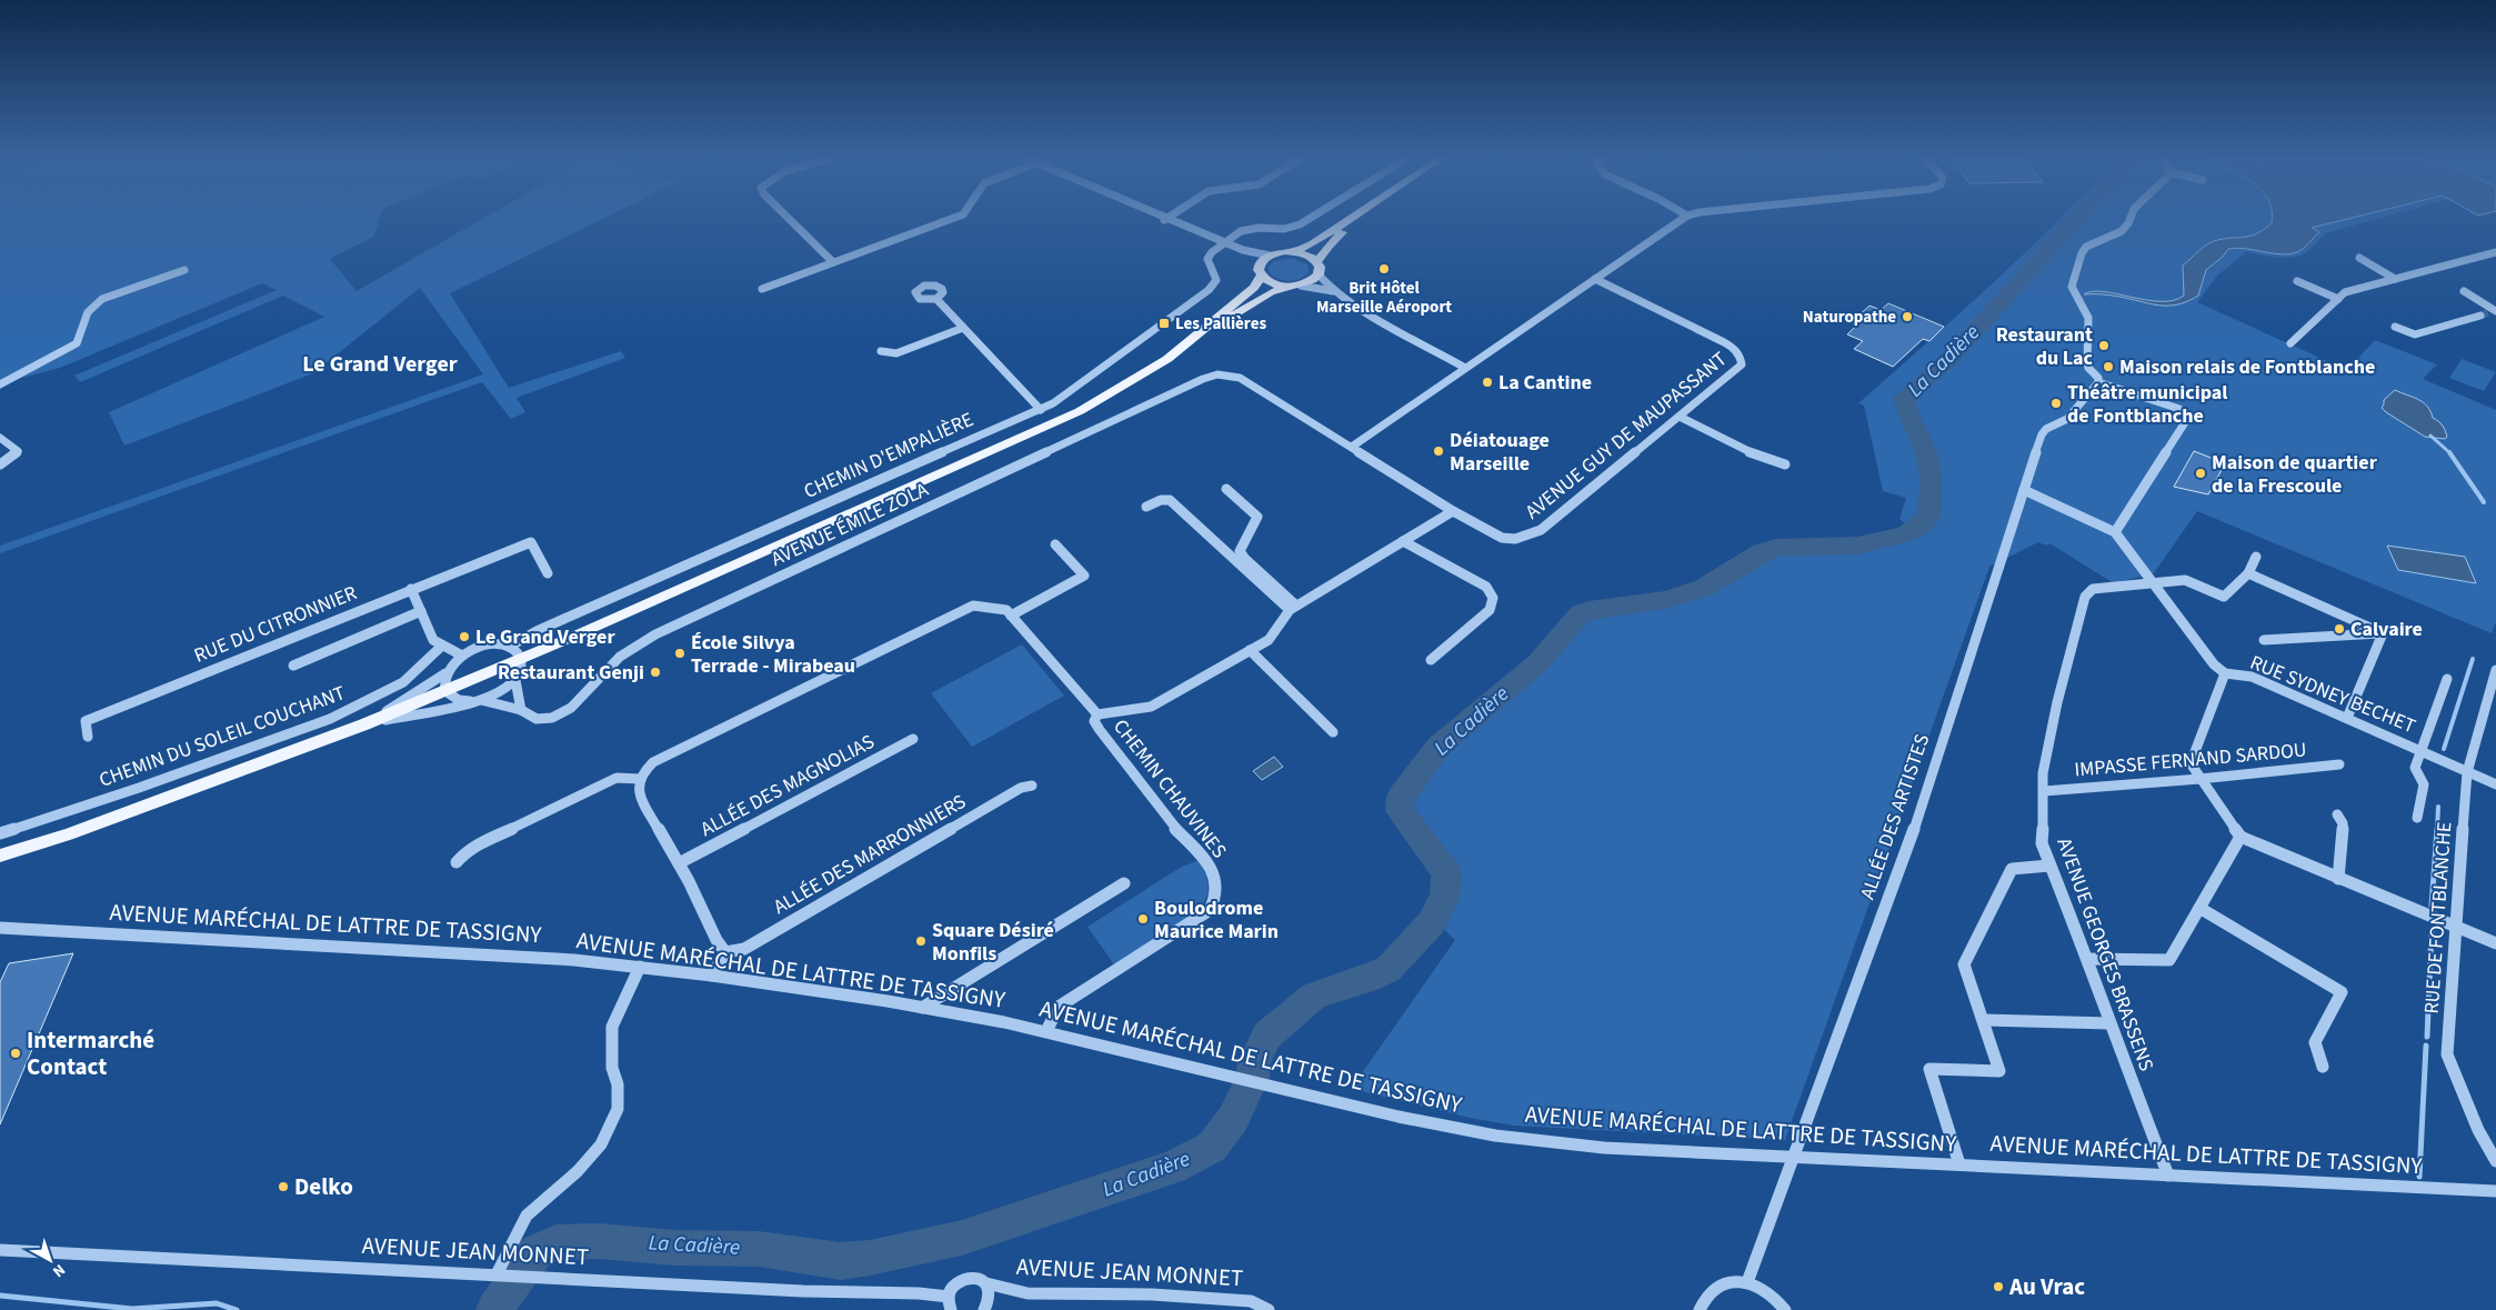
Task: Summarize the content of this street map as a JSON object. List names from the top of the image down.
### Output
{
  "streets": {
    "street": [
      "AVENUE GUY DE MAUPASSANT",
      "CHEMIN D'EMPALIÈRE",
      "AVENUE ÉMILE ZOLA",
      "RUE DU CITRONNIER",
      "RUE SYDNEY BECHET",
      "CHEMIN DU SOLEIL COUCHANT",
      "IMPASSE FERNAND SARDOU",
      "ALLÉE DES MAGNOLIAS",
      "CHEMIN CHAUVINES",
      "ALLÉE DES ARTISTES",
      "ALLÉE DES MARRONNIERS",
      "RUE DE FONTBLANCHE",
      "AVENUE MARÉCHAL DE LATTRE DE TASSIGNY",
      "AVENUE GEORGES BRASSENS",
      "AVENUE JEAN MONNET"
    ]
  },
  "crossings": [
    ["AVENUE GUY DE MAUPASSANT", "AVENUE ÉMILE ZOLA"],
    ["RUE SYDNEY BECHET", "ALLÉE DES ARTISTES"],
    ["RUE SYDNEY BECHET", "RUE DE FONTBLANCHE"],
    ["RUE SYDNEY BECHET", "AVENUE GEORGES BRASSENS"],
    ["IMPASSE FERNAND SARDOU", "AVENUE GEORGES BRASSENS"],
    ["CHEMIN CHAUVINES", "AVENUE MARÉCHAL DE LATTRE DE TASSIGNY"],
    ["ALLÉE DES ARTISTES", "AVENUE MARÉCHAL DE LATTRE DE TASSIGNY"],
    ["AVENUE MARÉCHAL DE LATTRE DE TASSIGNY", "AVENUE GEORGES BRASSENS"]
  ],
  "districts": ["Le Grand Verger"],
  "water": ["La Cadière"],
  "places": {
    "other": [
      "Brit Hôtel Marseille Aéroport",
      "Naturopathe",
      "Restaurant du Lac",
      "Maison relais de Fontblanche",
      "La Cantine",
      "Théâtre municipal de Fontblanche",
      "Déiatouage Marseille",
      "Maison de quartier de la Frescoule",
      "Calvaire",
      "Le Grand Verger",
      "École Silvya Terrade - Mirabeau",
      "Restaurant Genji",
      "Boulodrome Maurice Marin",
      "Square Désiré Monfils",
      "Intermarché Contact",
      "Delko",
      "Au Vrac"
    ],
    "transit": ["Les Pallières"]
  },
  "north": "bottom right"
}
